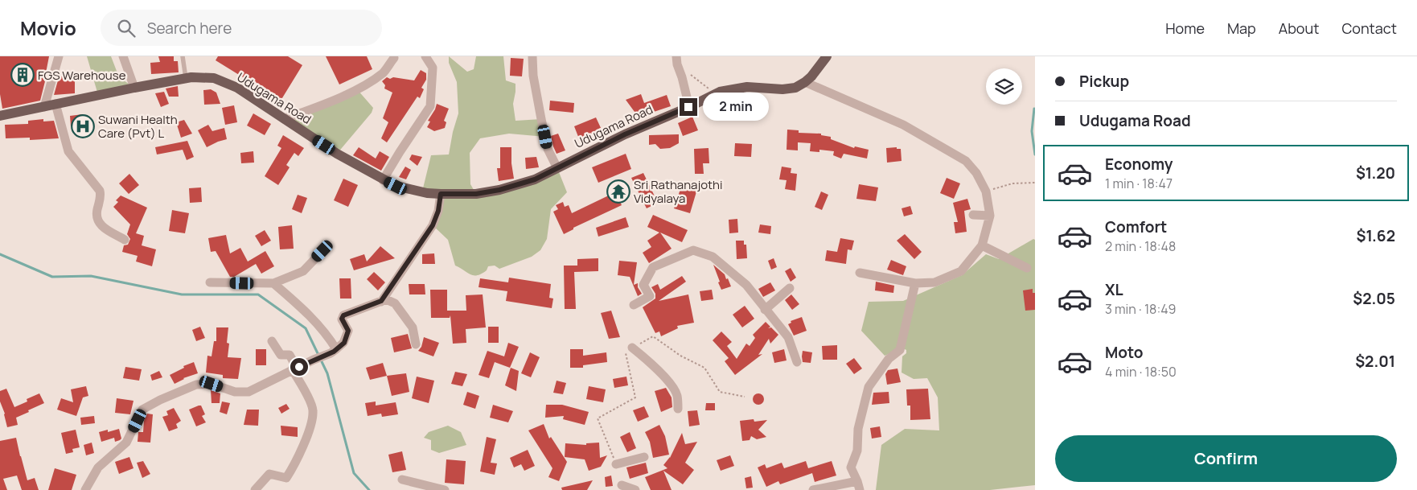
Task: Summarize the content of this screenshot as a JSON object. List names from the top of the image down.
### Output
{
  "streets": {
    "main road": ["Udugama Road"]
  },
  "places": {
    "building": ["FGS Warehouse"],
    "hospital": ["Suwani Health Care (Pvt) L"],
    "temple": ["Sri Rathanajothi Vidyalaya"]
  },
  "page": {
    "header": "Movio",
    "search": "Search here",
    "nav": [
      "Home",
      "Map",
      "About",
      "Contact"
    ],
    "banner": ["Pickup", "Udugama Road"],
    "bubble": "2 min",
    "list": [
      {
        "name": "Economy",
        "note": "1 min · 18:47",
        "value": "$1.20"
      },
      {
        "name": "Comfort",
        "note": "2 min · 18:48",
        "value": "$1.62"
      },
      {
        "name": "XL",
        "note": "3 min · 18:49",
        "value": "$2.05"
      },
      {
        "name": "Moto",
        "note": "4 min · 18:50",
        "value": "$2.01"
      }
    ],
    "buttons": "Confirm"
  }
}
